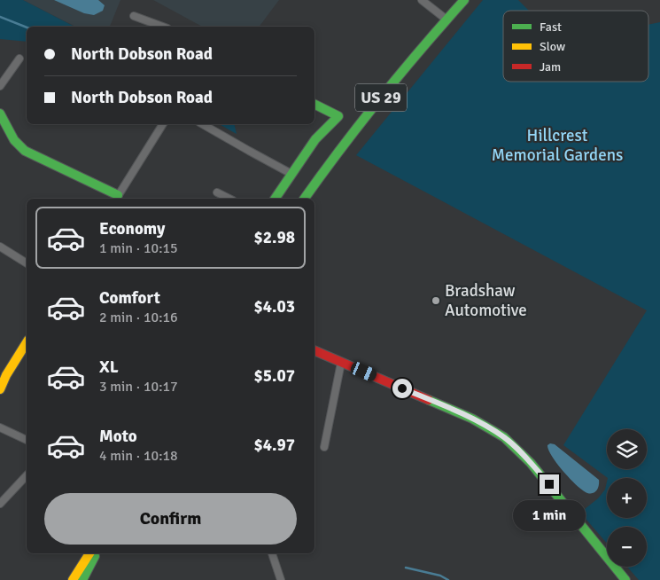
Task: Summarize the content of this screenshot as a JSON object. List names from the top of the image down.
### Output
{
  "streets": {
    "street": ["US 29"]
  },
  "parks": ["Hillcrest Memorial Gardens"],
  "places": ["Bradshaw Automotive"],
  "legend": ["Fast", "Slow", "Jam"],
  "page": {
    "banner": ["North Dobson Road", "North Dobson Road"],
    "list": [
      {
        "name": "Economy",
        "note": "1 min · 10:15",
        "value": "$2.98"
      },
      {
        "name": "Comfort",
        "note": "2 min · 10:16",
        "value": "$4.03"
      },
      {
        "name": "XL",
        "note": "3 min · 10:17",
        "value": "$5.07"
      },
      {
        "name": "Moto",
        "note": "4 min · 10:18",
        "value": "$4.97"
      }
    ],
    "map_buttons": ["+", "−"],
    "buttons": "Confirm",
    "bubble": "1 min"
  }
}
